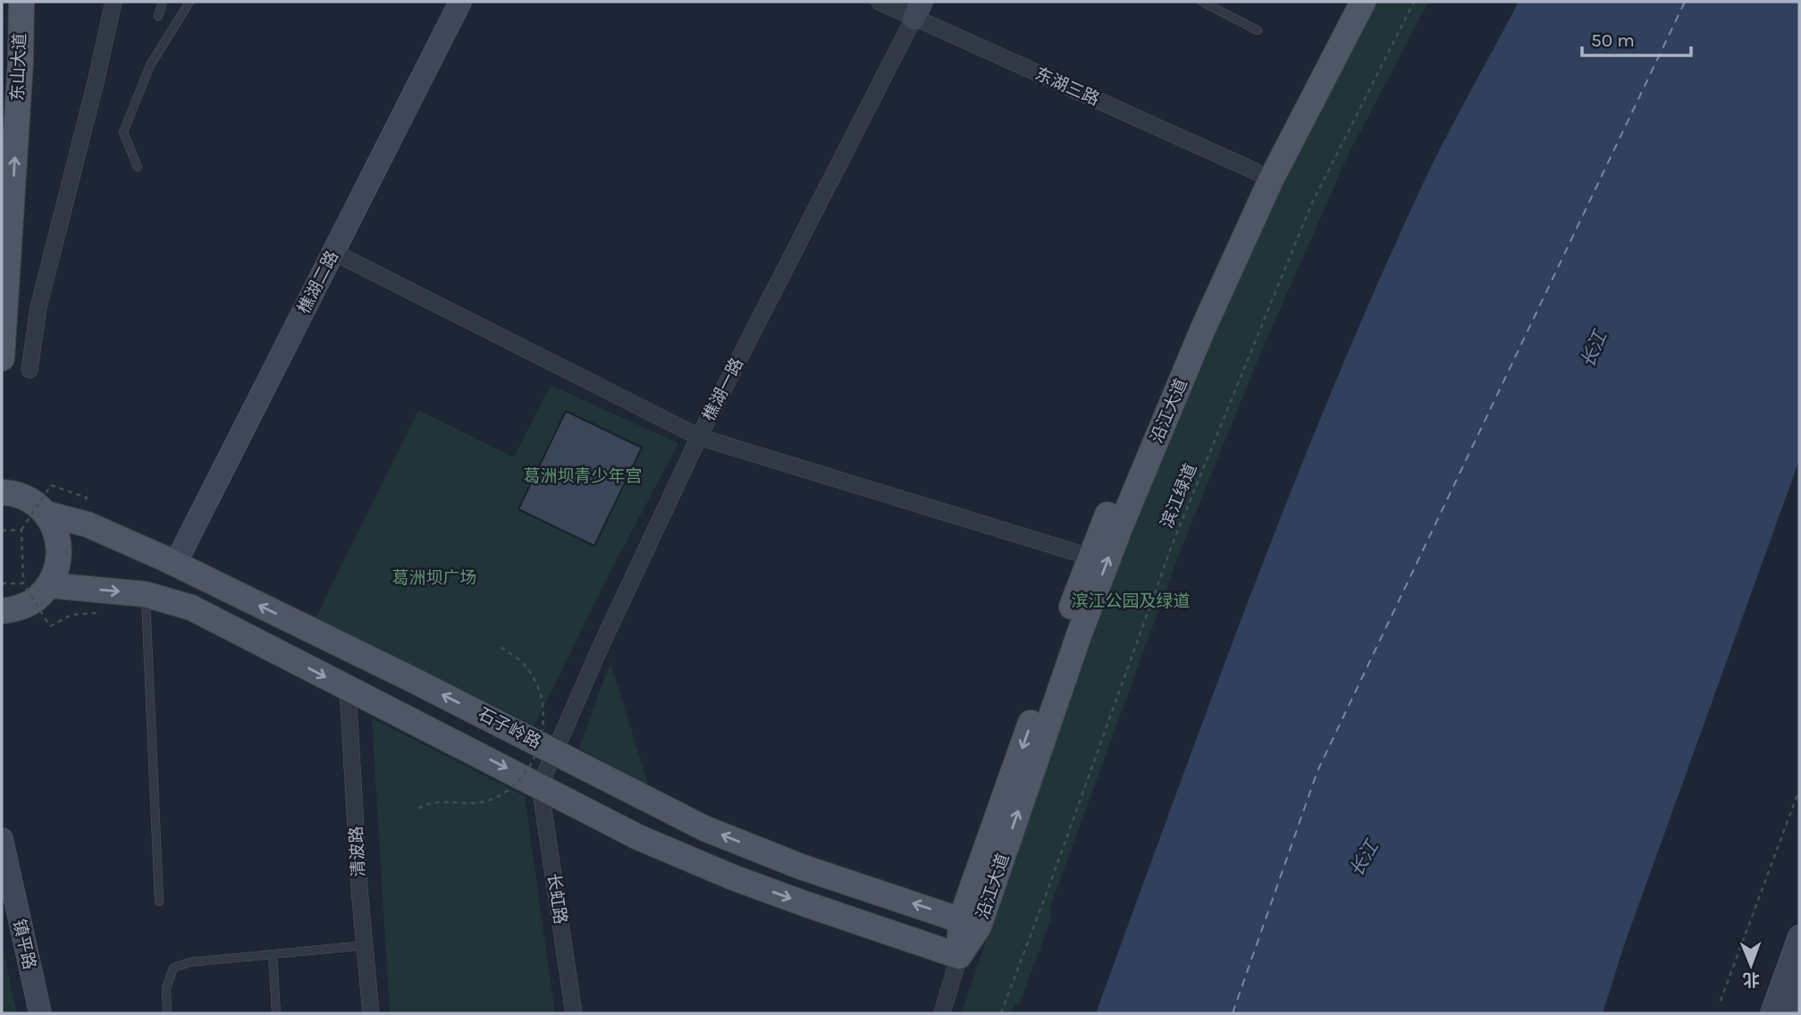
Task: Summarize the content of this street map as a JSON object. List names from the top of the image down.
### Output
{
  "streets": {
    "main road": [
      "东山大道",
      "樵湖二路",
      "沿江大道",
      "石子岭路",
      "镇平路"
    ],
    "street": [
      "东湖三路",
      "樵湖一路",
      "清波路",
      "长虹路"
    ],
    "path": ["滨江绿道"]
  },
  "crossings": [
    ["东湖三路", "樵湖一路"],
    ["东湖三路", "沿江大道"],
    ["樵湖二路", "石子岭路"],
    ["樵湖一路", "石子岭路"],
    ["樵湖一路", "长虹路"],
    ["沿江大道", "石子岭路"]
  ],
  "one_way": ["东山大道"],
  "water": ["长江"],
  "parks": ["葛洲坝青少年宫", "葛洲坝广场", "滨江公园及绿道"],
  "scale_bar": "50 m",
  "north": "bottom"
}
